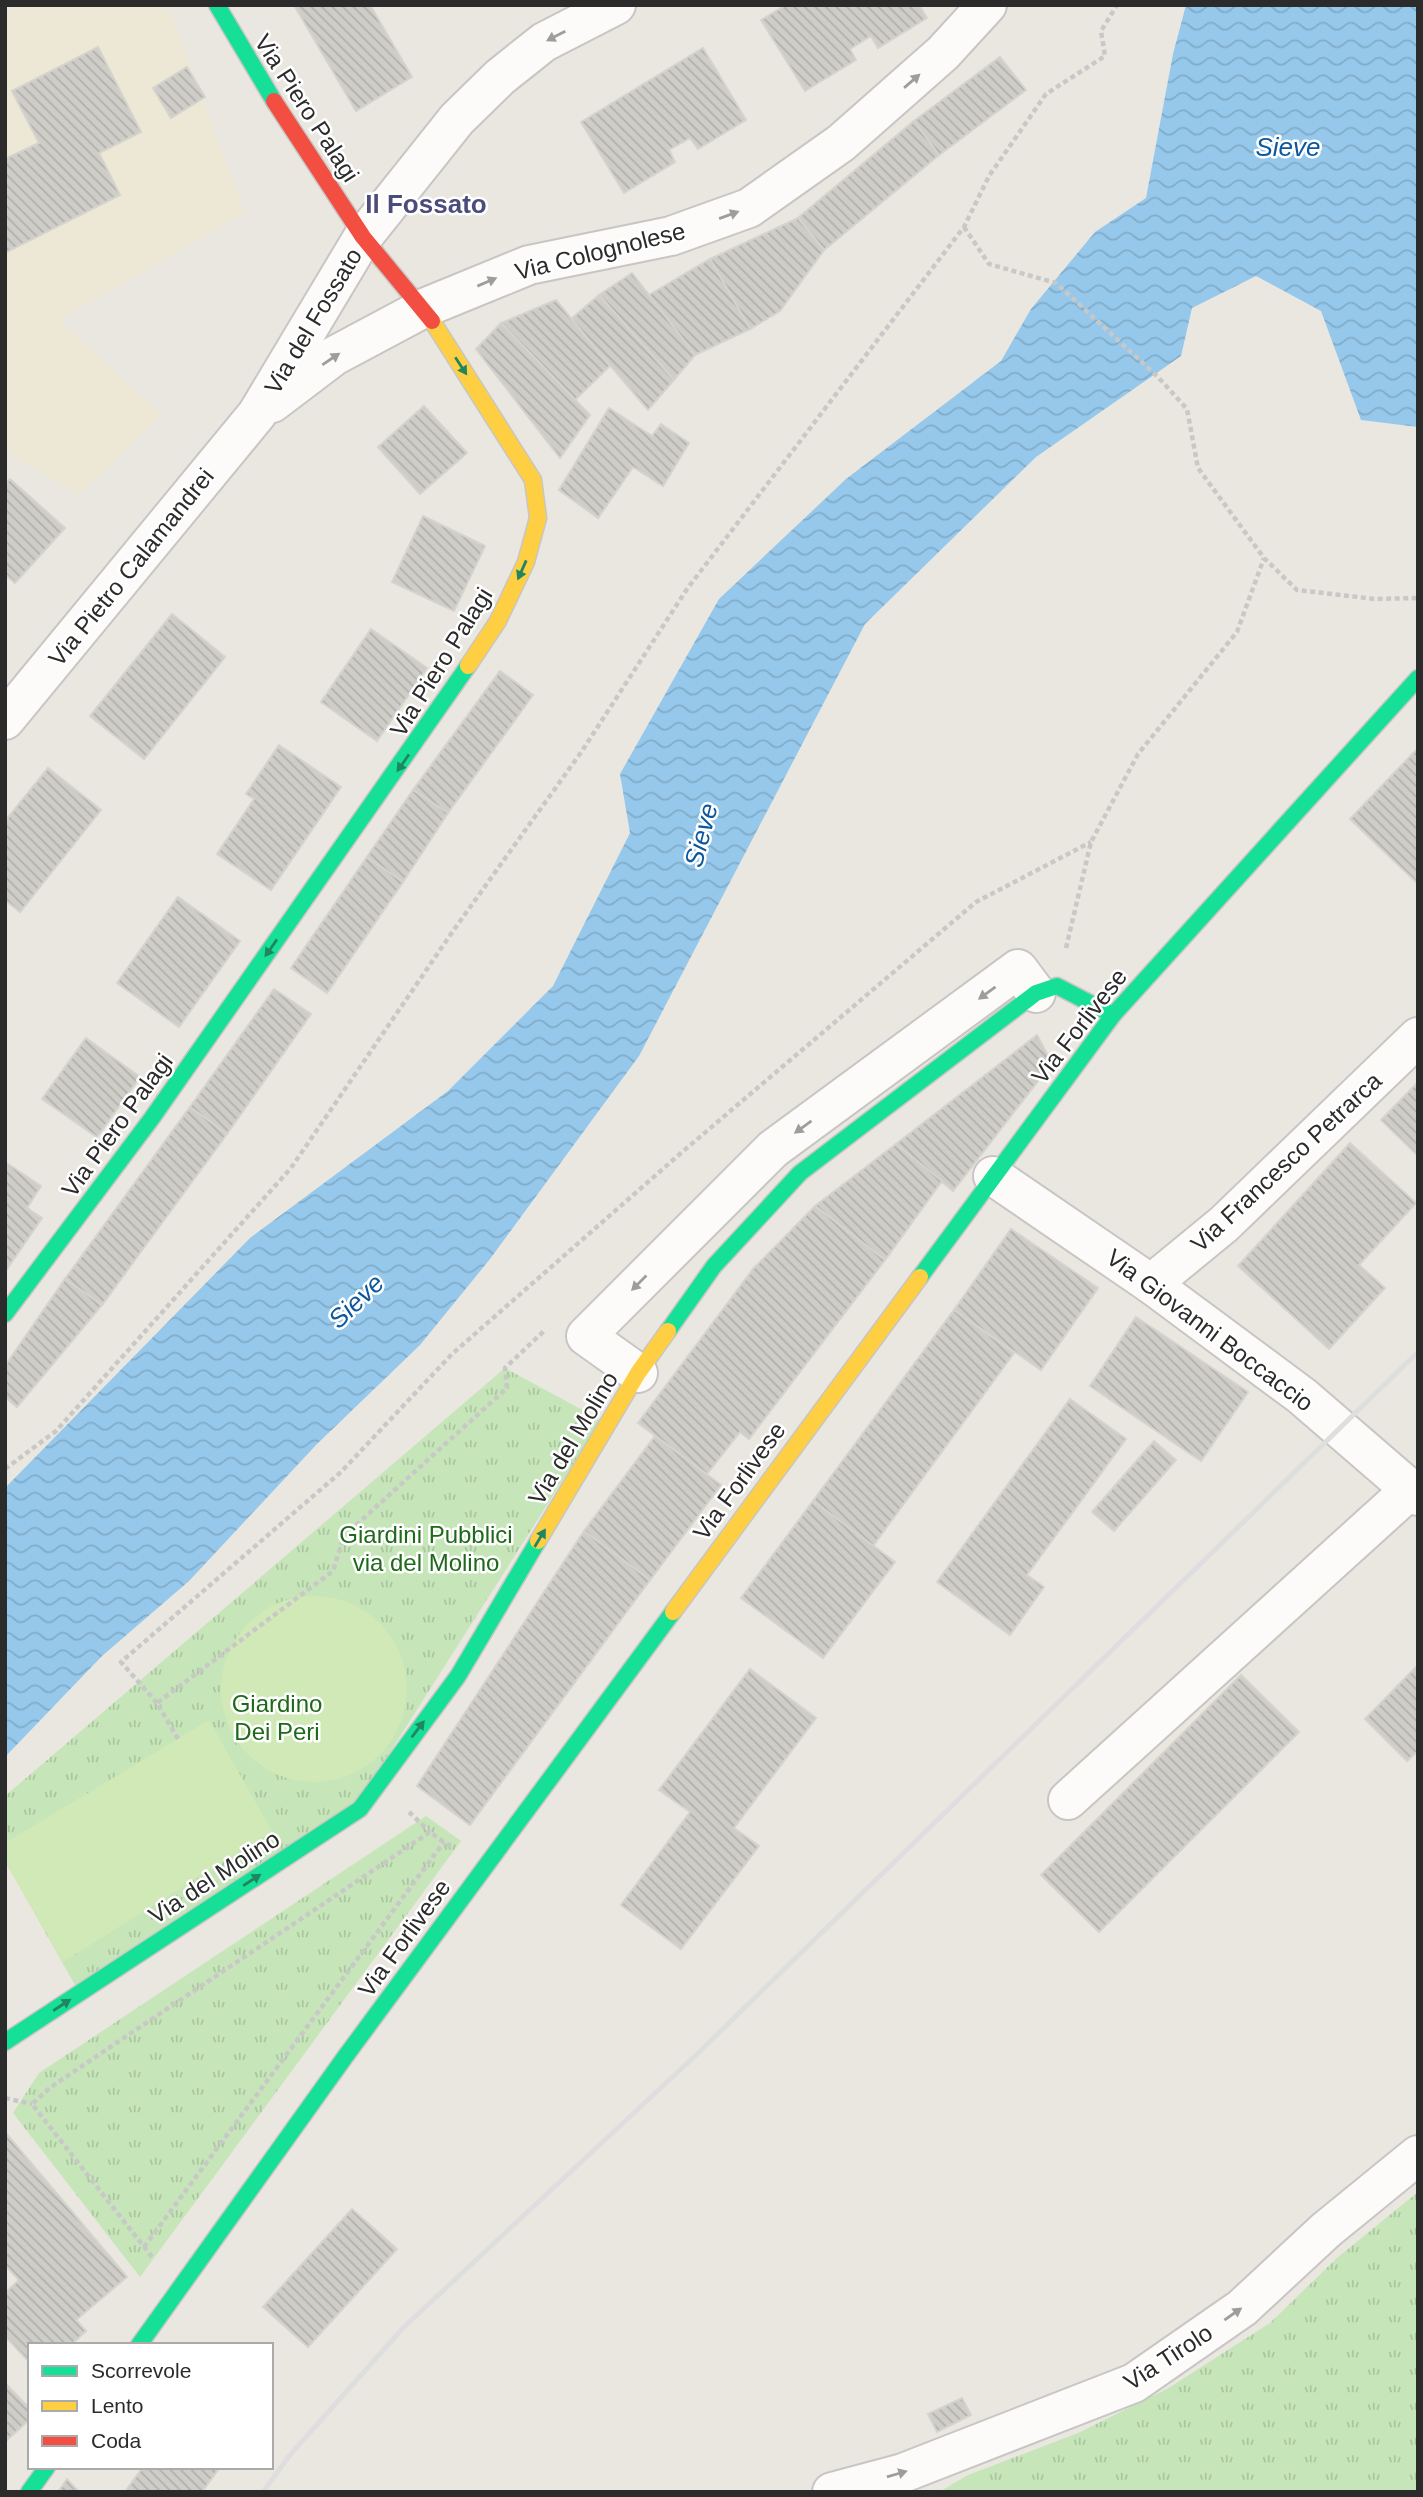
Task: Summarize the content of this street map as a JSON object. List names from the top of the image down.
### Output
{
  "streets": {
    "street": [
      "Via Piero Palagi",
      "Via Colognolese",
      "Via del Fossato",
      "Via Pietro Calamandrei",
      "Via Forlivese",
      "Via Francesco Petrarca",
      "Via Giovanni Boccaccio",
      "Via del Molino",
      "Via Tirolo"
    ]
  },
  "crossings": [
    ["Via Piero Palagi", "Via Colognolese"],
    ["Via Piero Palagi", "Via del Fossato"],
    ["Via Colognolese", "Via del Fossato"],
    ["Via Colognolese", "Via Pietro Calamandrei"],
    ["Via del Fossato", "Via Pietro Calamandrei"],
    ["Via Forlivese", "Via Giovanni Boccaccio"],
    ["Via Francesco Petrarca", "Via Giovanni Boccaccio"]
  ],
  "one_way": [
    "Via Piero Palagi",
    "Via Colognolese",
    "Via del Fossato",
    "Via del Molino",
    "Via Tirolo"
  ],
  "districts": ["Il Fossato"],
  "water": ["Sieve"],
  "parks": ["Giardini Pubblici via del Molino", "Giardino Dei Peri"],
  "legend": ["Scorrevole", "Lento", "Coda"]
}
